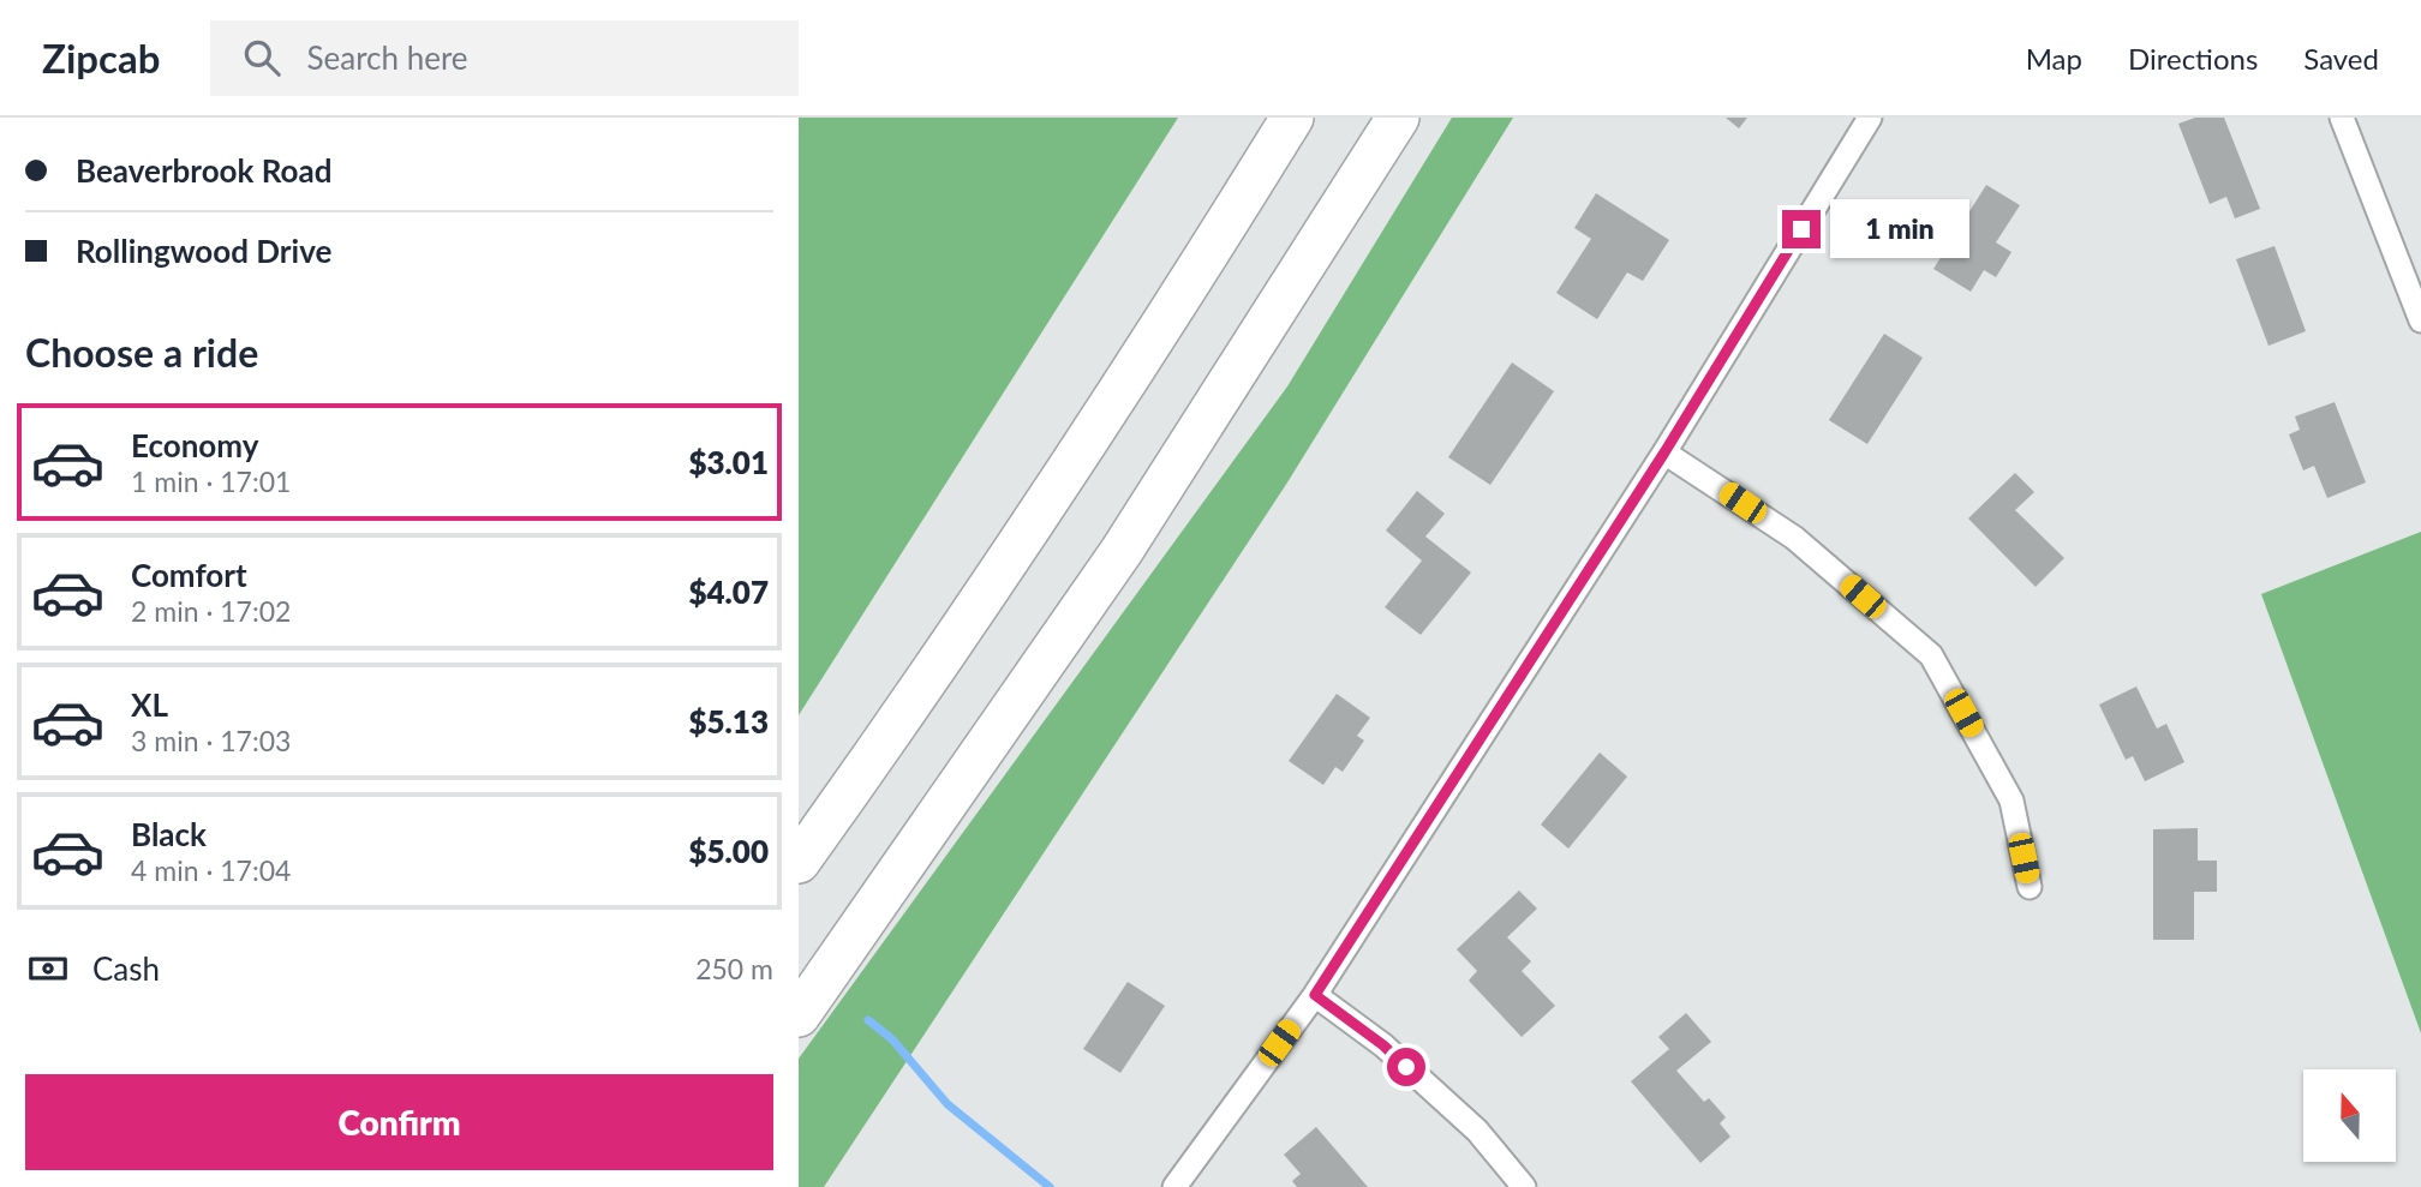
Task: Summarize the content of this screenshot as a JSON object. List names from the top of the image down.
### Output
{
  "north": "top",
  "page": {
    "header": "Zipcab",
    "search": "Search here",
    "nav": ["Map", "Directions", "Saved"],
    "banner": ["Beaverbrook Road", "Rollingwood Drive"],
    "bubble": "1 min",
    "heading": "Choose a ride",
    "list": [
      {
        "name": "Economy",
        "note": "1 min · 17:01",
        "value": "$3.01"
      },
      {
        "name": "Comfort",
        "note": "2 min · 17:02",
        "value": "$4.07"
      },
      {
        "name": "XL",
        "note": "3 min · 17:03",
        "value": "$5.13"
      },
      {
        "name": "Black",
        "note": "4 min · 17:04",
        "value": "$5.00"
      }
    ],
    "pay": ["Cash", "250 m"],
    "buttons": "Confirm"
  }
}
